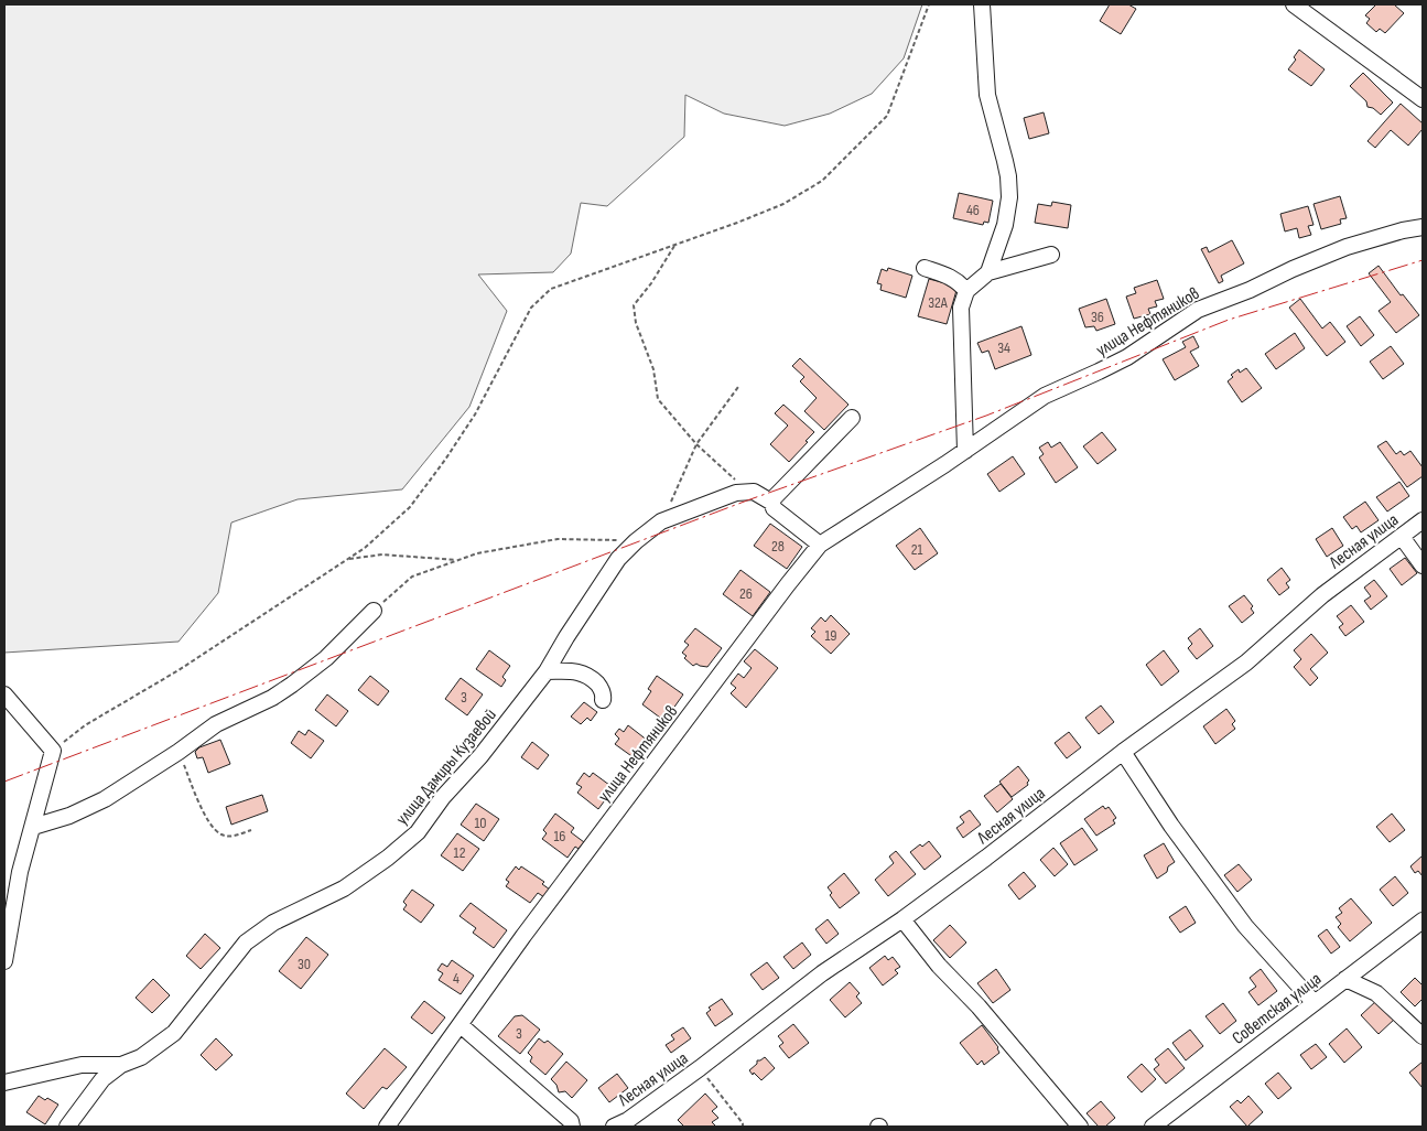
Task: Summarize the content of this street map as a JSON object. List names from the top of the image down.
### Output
{
  "streets": {
    "street": [
      "улица Нефтяников",
      "Лесная улица",
      "улица Дамиры Кузаевой",
      "Советская улица"
    ]
  },
  "house_numbers": [
    "46",
    "32А",
    "36",
    "34",
    "28",
    "21",
    "26",
    "19",
    "3",
    "10",
    "16",
    "12",
    "30",
    "4",
    "3"
  ]
}
